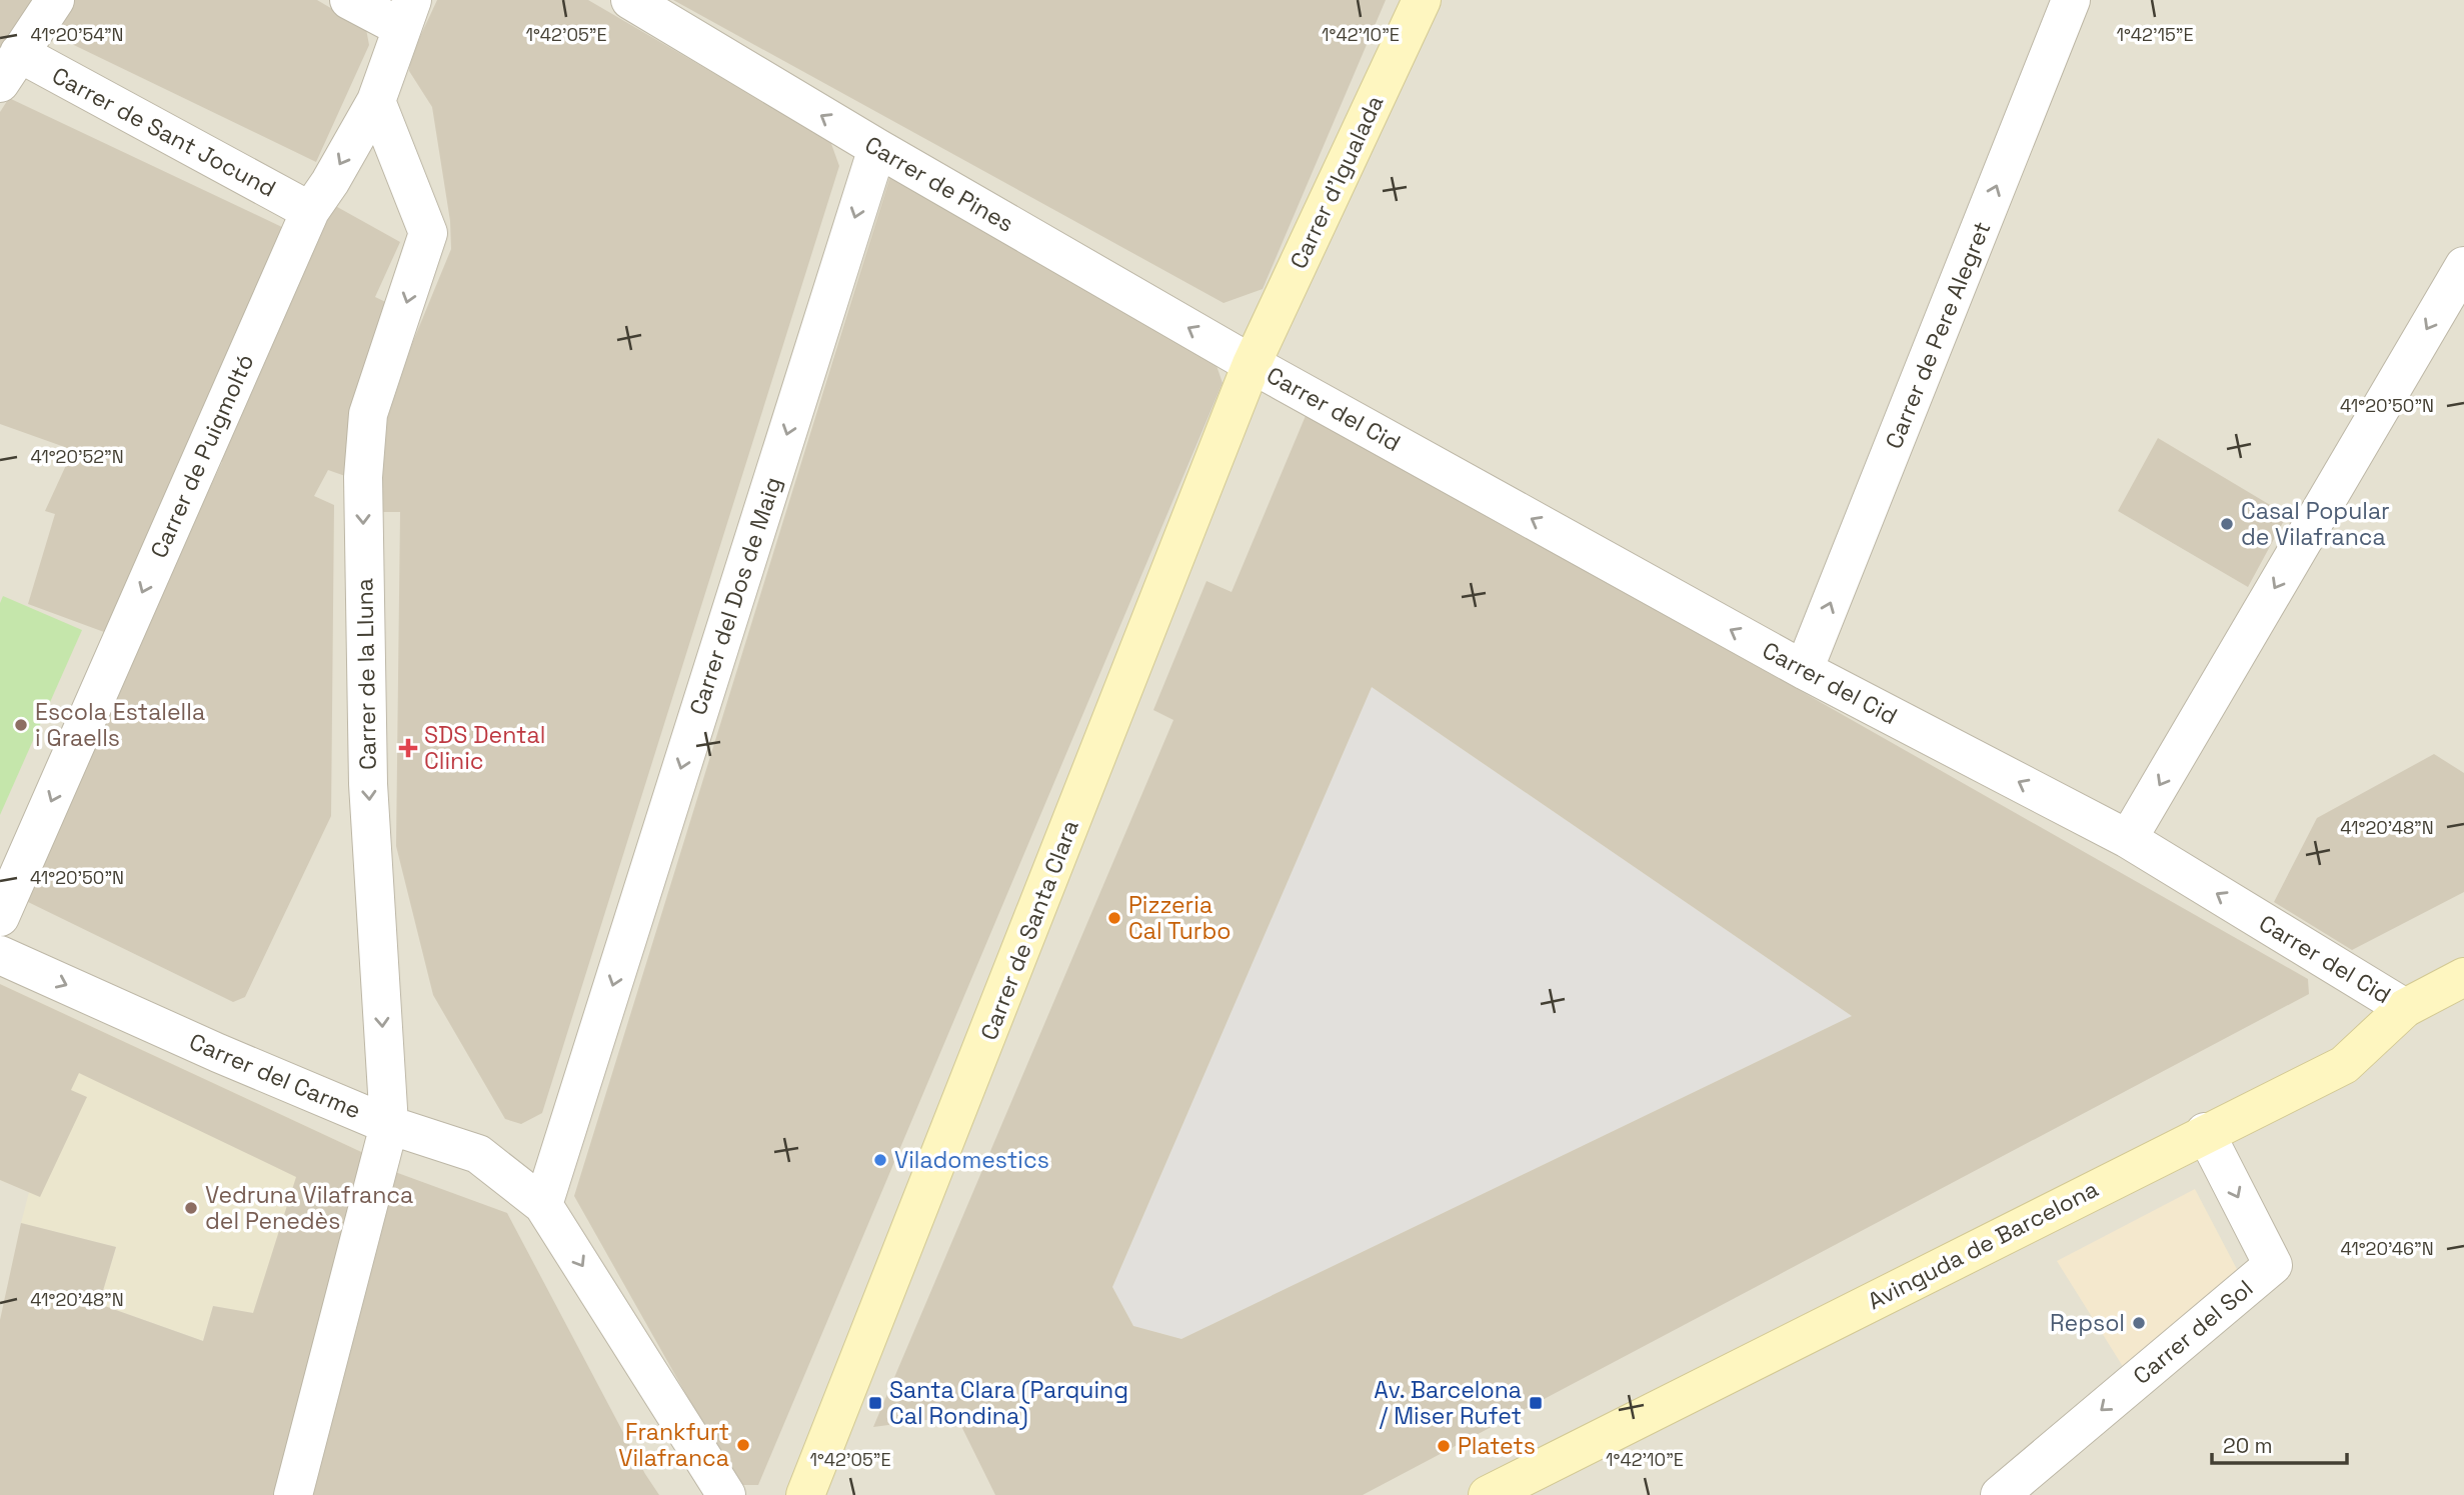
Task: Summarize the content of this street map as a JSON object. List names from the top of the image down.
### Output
{
  "streets": {
    "street": [
      "Carrer de Sant Jocund",
      "Carrer d'Igualada",
      "Carrer de Pines",
      "Carrer de Pere Alegret",
      "Carrer del Cid",
      "Carrer de Puigmoltó",
      "Carrer del Dos de Maig",
      "Carrer de la Lluna",
      "Carrer de Santa Clara",
      "Carrer del Carme",
      "Avinguda de Barcelona",
      "Carrer del Sol"
    ]
  },
  "crossings": [
    ["Carrer de Sant Jocund", "Carrer de Puigmoltó"],
    ["Carrer d'Igualada", "Carrer de Pines"],
    ["Carrer d'Igualada", "Carrer del Cid"],
    ["Carrer d'Igualada", "Carrer de Santa Clara"],
    ["Carrer de Pines", "Carrer del Cid"],
    ["Carrer de Pines", "Carrer del Dos de Maig"],
    ["Carrer de Pines", "Carrer de Santa Clara"],
    ["Carrer de Pere Alegret", "Carrer del Cid"],
    ["Carrer del Cid", "Carrer de Santa Clara"],
    ["Carrer del Cid", "Avinguda de Barcelona"],
    ["Carrer de Puigmoltó", "Carrer de la Lluna"],
    ["Carrer del Dos de Maig", "Carrer del Carme"],
    ["Carrer de la Lluna", "Carrer del Carme"],
    ["Avinguda de Barcelona", "Carrer del Sol"]
  ],
  "one_way": [
    "Carrer de Pines",
    "Carrer de Pere Alegret",
    "Carrer del Cid",
    "Carrer de Puigmoltó",
    "Carrer del Dos de Maig",
    "Carrer de la Lluna",
    "Carrer del Carme",
    "Carrer del Sol"
  ],
  "places": {
    "other": [
      "Casal Popular de Vilafranca",
      "Escola Estalella i Graells",
      "Pizzeria Cal Turbo",
      "Viladomestics",
      "Vedruna Vilafranca del Penedès",
      "Repsol",
      "Frankfurt Vilafranca",
      "Platets"
    ],
    "health": ["SDS Dental Clinic"],
    "transit": ["Santa Clara (Parquing Cal Rondina)", "Av. Barcelona / Miser Rufet"]
  },
  "scale_bar": "20 m",
  "coordinates": [
    "1°42'05\"E",
    "1°42'10\"E",
    "1°42'15\"E",
    "41°20'54\"N",
    "41°20'50\"N",
    "41°20'52\"N",
    "41°20'48\"N",
    "41°20'46\"N"
  ]
}
